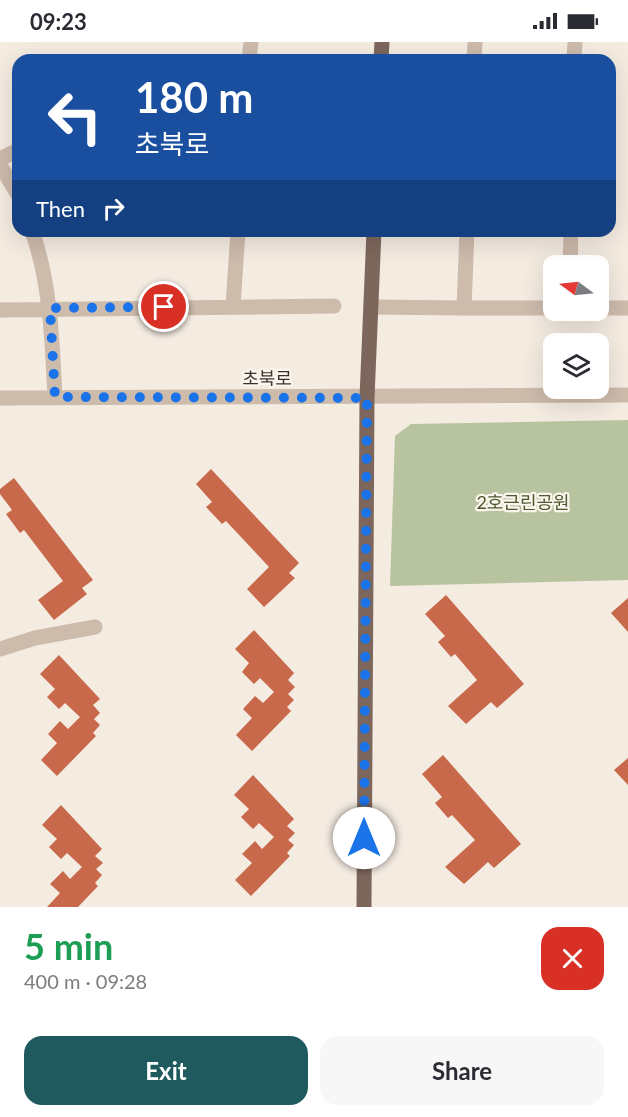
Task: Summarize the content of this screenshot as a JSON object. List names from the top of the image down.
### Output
{
  "streets": {
    "street": ["초북로"]
  },
  "parks": ["2호근린공원"],
  "north": "left",
  "page": {
    "status": "09:23",
    "turn": ["180 m", "초북로"],
    "then": "Then",
    "heading": ["5 min", "400 m · 09:28"],
    "buttons": ["Exit", "Share"]
  }
}
